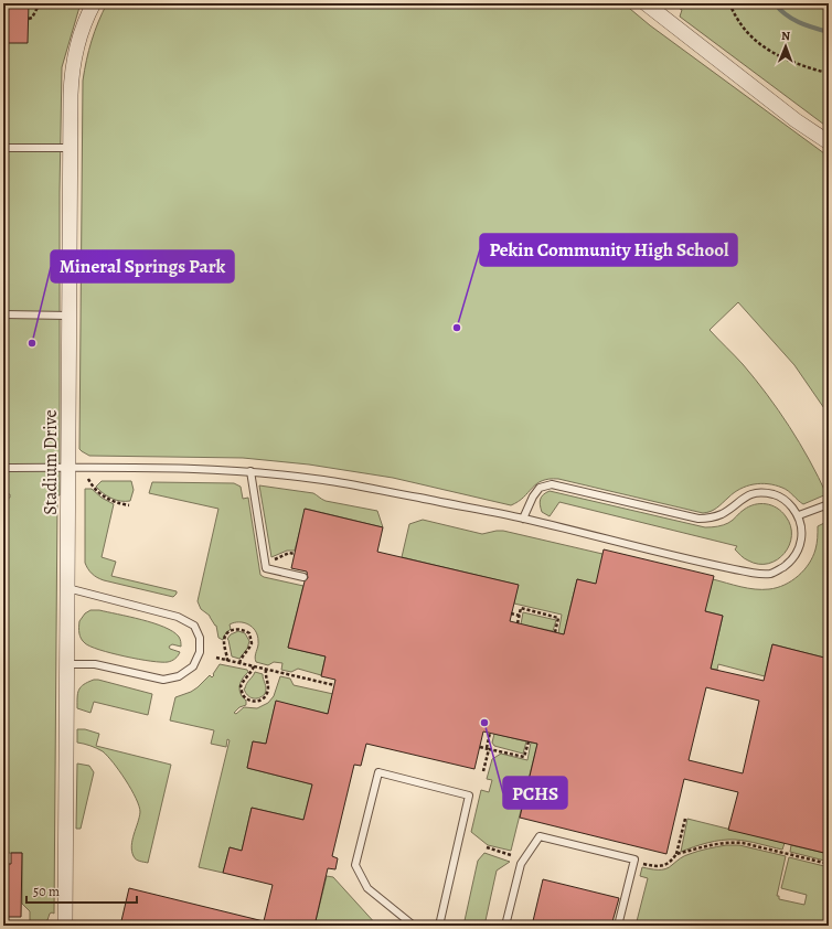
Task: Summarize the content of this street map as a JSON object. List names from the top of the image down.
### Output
{
  "streets": {
    "street": ["Stadium Drive"]
  },
  "places": ["Pekin Community High School", "Mineral Springs Park", "PCHS"],
  "scale_bar": "50 m",
  "north": "top"
}
